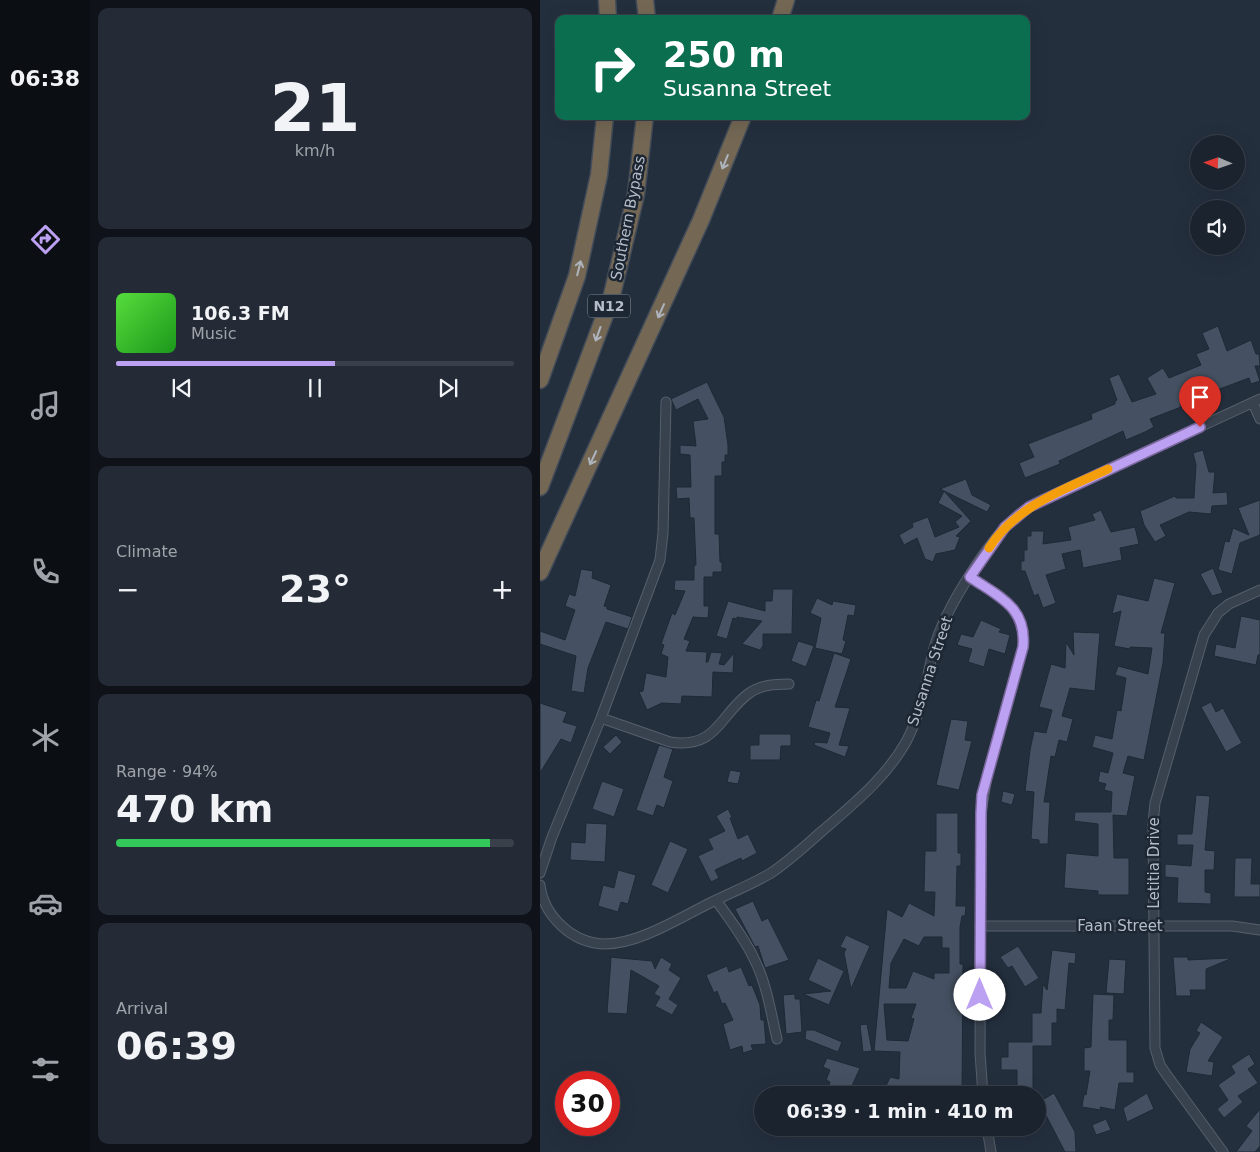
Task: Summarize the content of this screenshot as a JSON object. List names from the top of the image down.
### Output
{
  "streets": {
    "highway": ["Southern Bypass", "N12"],
    "street": ["Susanna Street", "Letitia Drive", "Faan Street"]
  },
  "crossings": [
    ["Letitia Drive", "Faan Street"]
  ],
  "north": "left",
  "page": {
    "tabs": "06:38",
    "tile": [
      ["21", "km/h"],
      "Climate",
      ["Range · 94%", "470 km"],
      ["Arrival", "06:39"]
    ],
    "turn": ["250 m", "Susanna Street"],
    "song": ["106.3 FM", "Music"],
    "heat": ["−", "23°", "+"],
    "limit": "30",
    "trip": "06:39 · 1 min · 410 m"
  }
}
